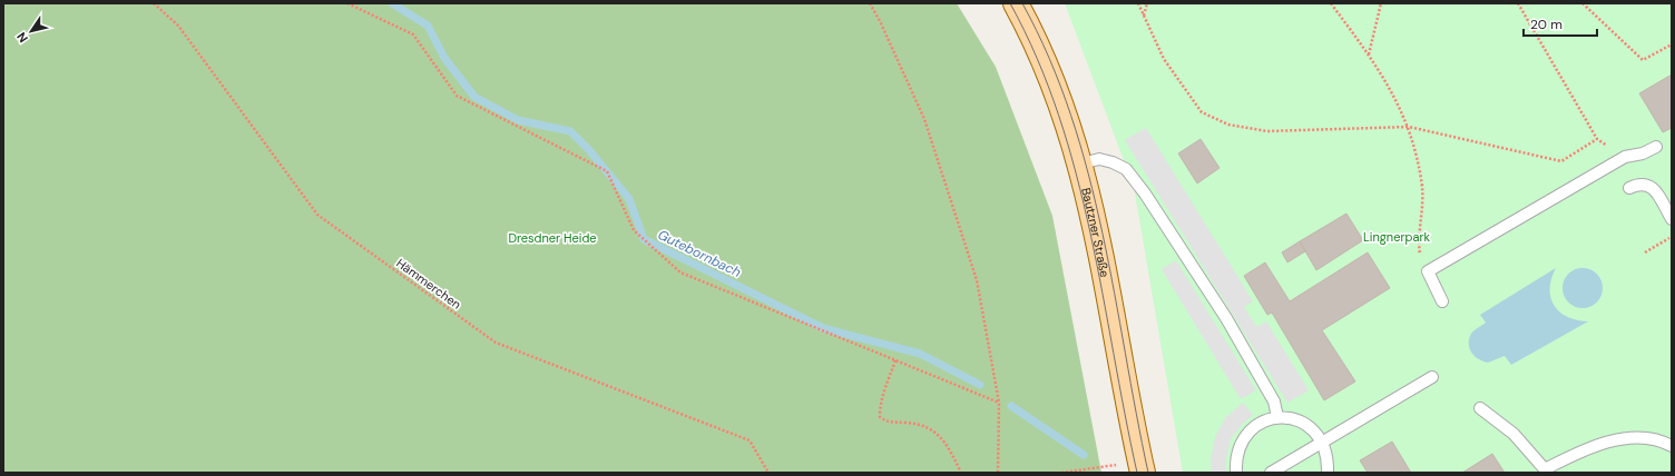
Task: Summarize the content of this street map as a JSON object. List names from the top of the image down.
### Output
{
  "streets": {
    "main road": ["Bautzner Straße"],
    "path": ["Hämmerchen"]
  },
  "water": ["Gutebornbach"],
  "parks": ["Lingnerpark", "Dresdner Heide"],
  "scale_bar": "20 m",
  "north": "bottom left"
}
